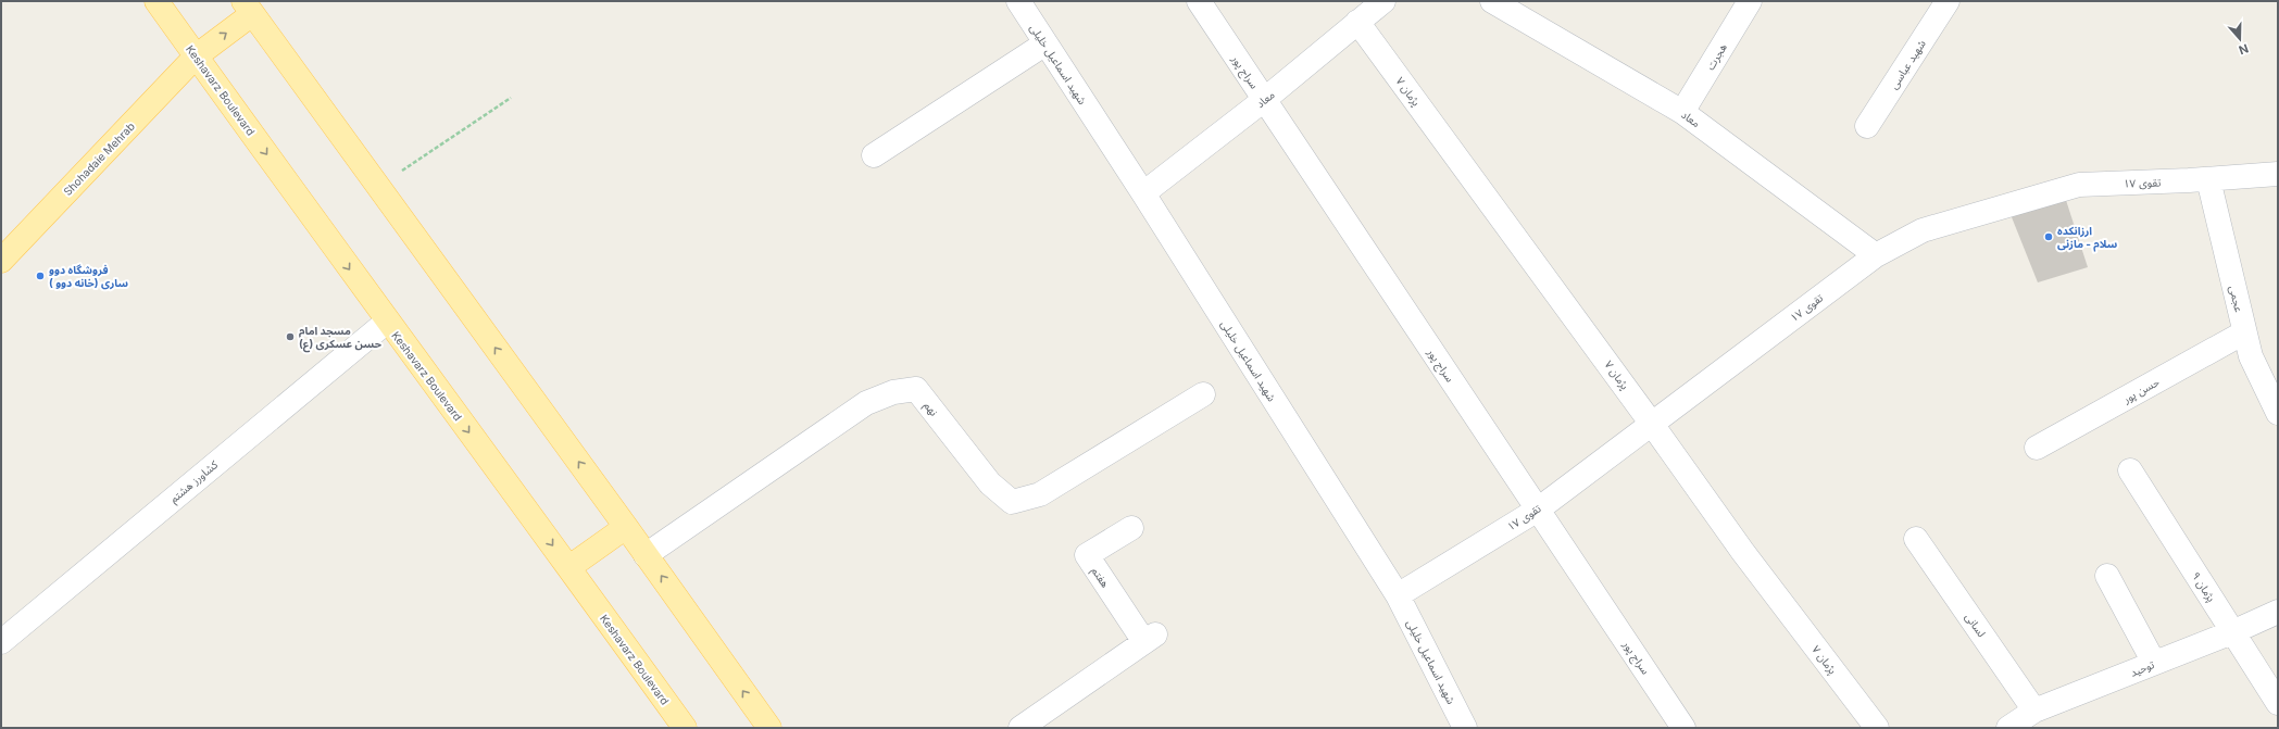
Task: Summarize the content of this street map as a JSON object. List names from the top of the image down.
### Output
{
  "streets": {
    "main road": ["Keshavarz Boulevard", "Shohadaie Mehrab"],
    "street": [
      "هجرت",
      "شهید اسماعیل خلیلی",
      "شهید عباسی",
      "سراج پور",
      "پژمان ۷",
      "معاد",
      "تقوی ۱۷",
      "عجمی",
      "حسن پور",
      "نهم",
      "کشاورز هشتم",
      "هفتم",
      "پژمان ۹",
      "لسانی",
      "توحید"
    ]
  },
  "crossings": [
    ["هجرت", "معاد"],
    ["شهید اسماعیل خلیلی", "معاد"],
    ["شهید اسماعیل خلیلی", "تقوی ۱۷"],
    ["سراج پور", "معاد"],
    ["سراج پور", "تقوی ۱۷"],
    ["Keshavarz Boulevard", "Shohadaie Mehrab"],
    ["Keshavarz Boulevard", "کشاورز هشتم"],
    ["پژمان ۷", "معاد"],
    ["پژمان ۷", "تقوی ۱۷"],
    ["معاد", "تقوی ۱۷"],
    ["تقوی ۱۷", "عجمی"],
    ["عجمی", "حسن پور"],
    ["پژمان ۹", "توحید"],
    ["لسانی", "توحید"]
  ],
  "places": ["ارزانکده سلام - مازنی", "فروشگاه دوو ساری (خانه دوو )", "مسجد امام حسن عسکری (ع)"],
  "north": "bottom"
}
